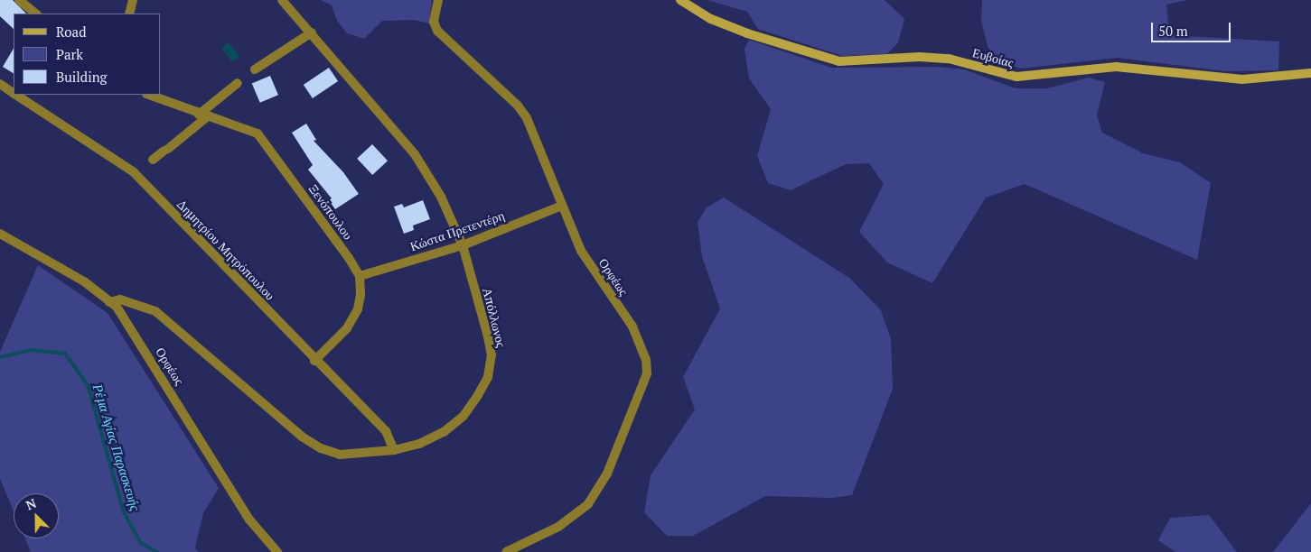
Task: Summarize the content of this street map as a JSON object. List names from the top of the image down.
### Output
{
  "streets": {
    "street": [
      "Ευβοίας",
      "Ξενόπουλου",
      "Κώστα Πρετεντέρη",
      "Δημητρίου Μητρόπουλου",
      "Ορφέως",
      "Απόλλωνος"
    ]
  },
  "crossings": [
    ["Ξενόπουλου", "Κώστα Πρετεντέρη"],
    ["Κώστα Πρετεντέρη", "Ορφέως"],
    ["Κώστα Πρετεντέρη", "Απόλλωνος"],
    ["Δημητρίου Μητρόπουλου", "Απόλλωνος"],
    ["Ορφέως", "Απόλλωνος"]
  ],
  "water": ["Ρέμα Αγίας Παρασκευής"],
  "legend": ["Road", "Park", "Building"],
  "scale_bar": "50 m",
  "north": "top left"
}
